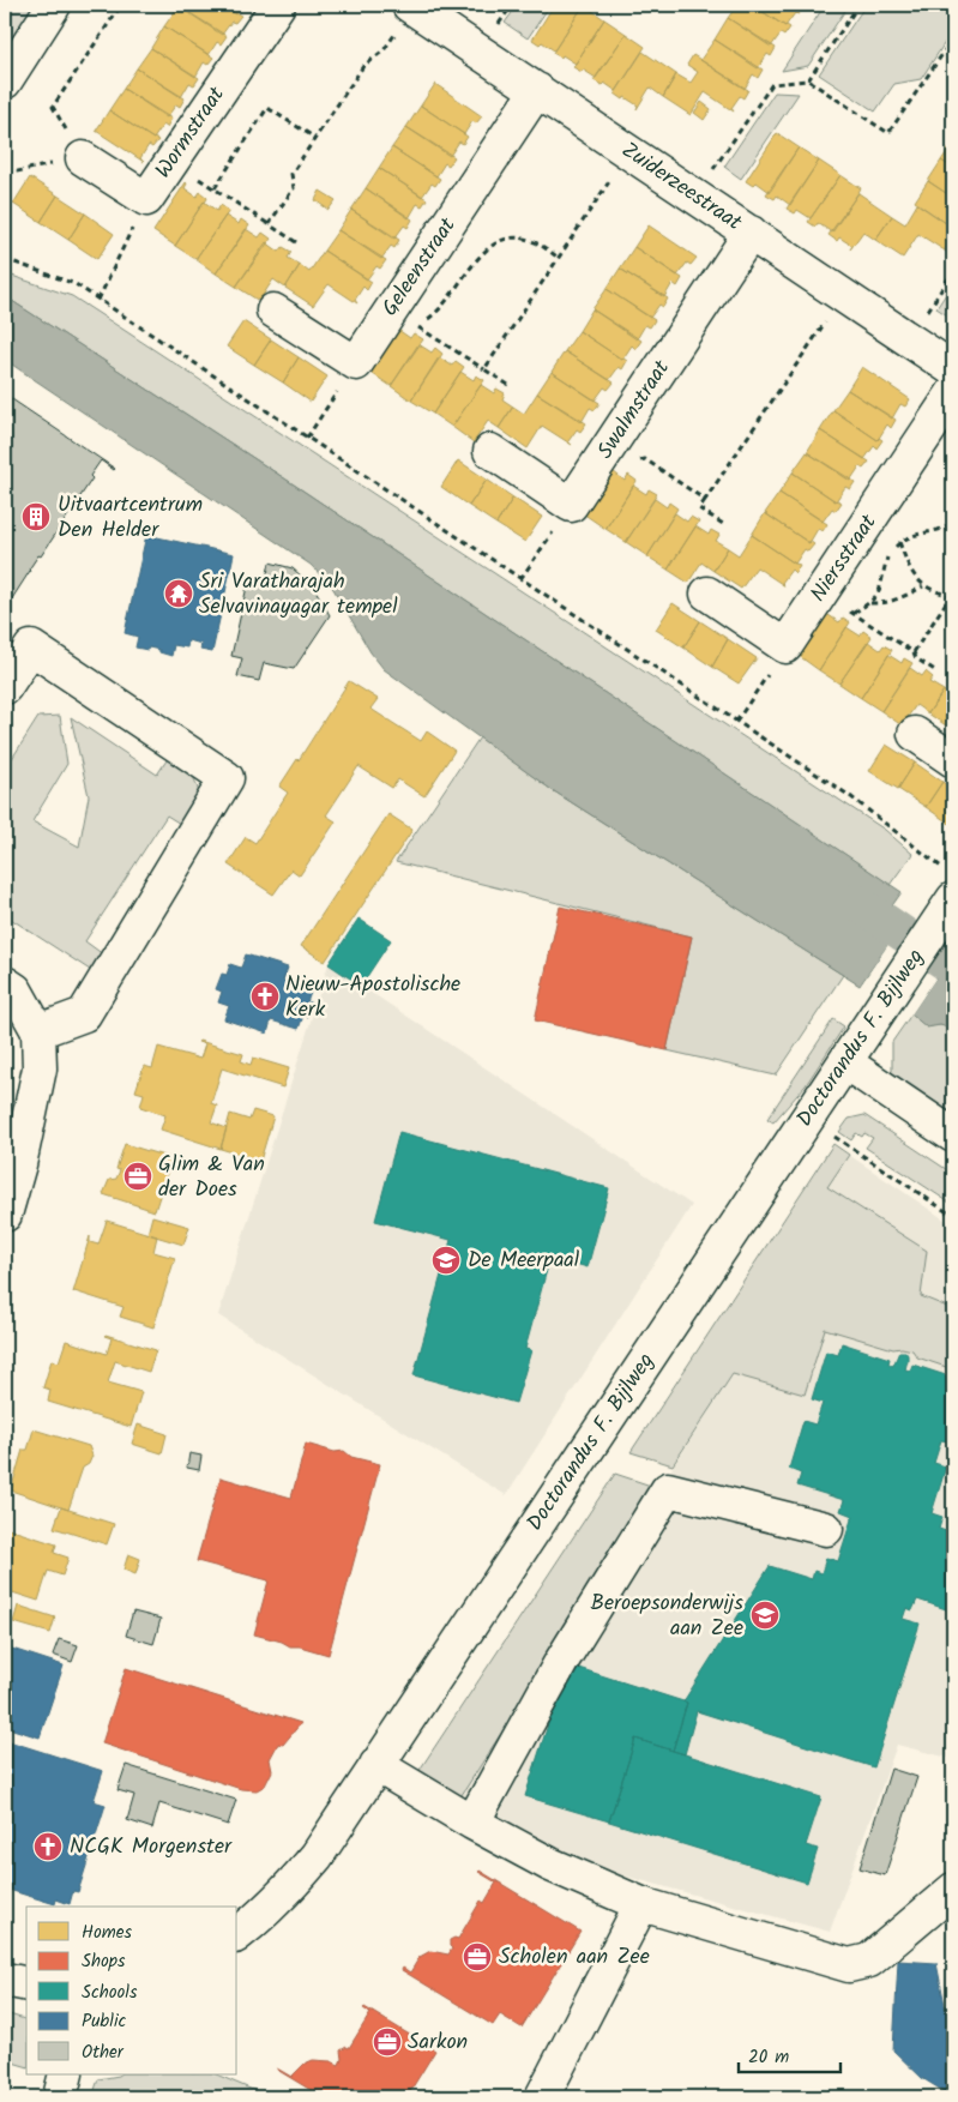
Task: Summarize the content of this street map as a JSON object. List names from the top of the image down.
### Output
{
  "streets": {
    "street": [
      "Wormstraat",
      "Zuiderzeestraat",
      "Geleenstraat",
      "Swalmstraat",
      "Niersstraat",
      "Doctorandus F. Bijlweg"
    ]
  },
  "crossings": [
    ["Zuiderzeestraat", "Geleenstraat"],
    ["Zuiderzeestraat", "Swalmstraat"]
  ],
  "places": {
    "building": ["Uitvaartcentrum Den Helder"],
    "temple": ["Sri Varatharajah Selvavinayagar tempel"],
    "church": ["Nieuw-Apostolische Kerk", "NCGK Morgenster"],
    "office": ["Glim & Van der Does", "Scholen aan Zee", "Sarkon"],
    "school or university": ["De Meerpaal", "Beroepsonderwijs aan Zee"]
  },
  "legend": [
    "Homes",
    "Shops",
    "Schools",
    "Public",
    "Other"
  ],
  "scale_bar": "20 m"
}
